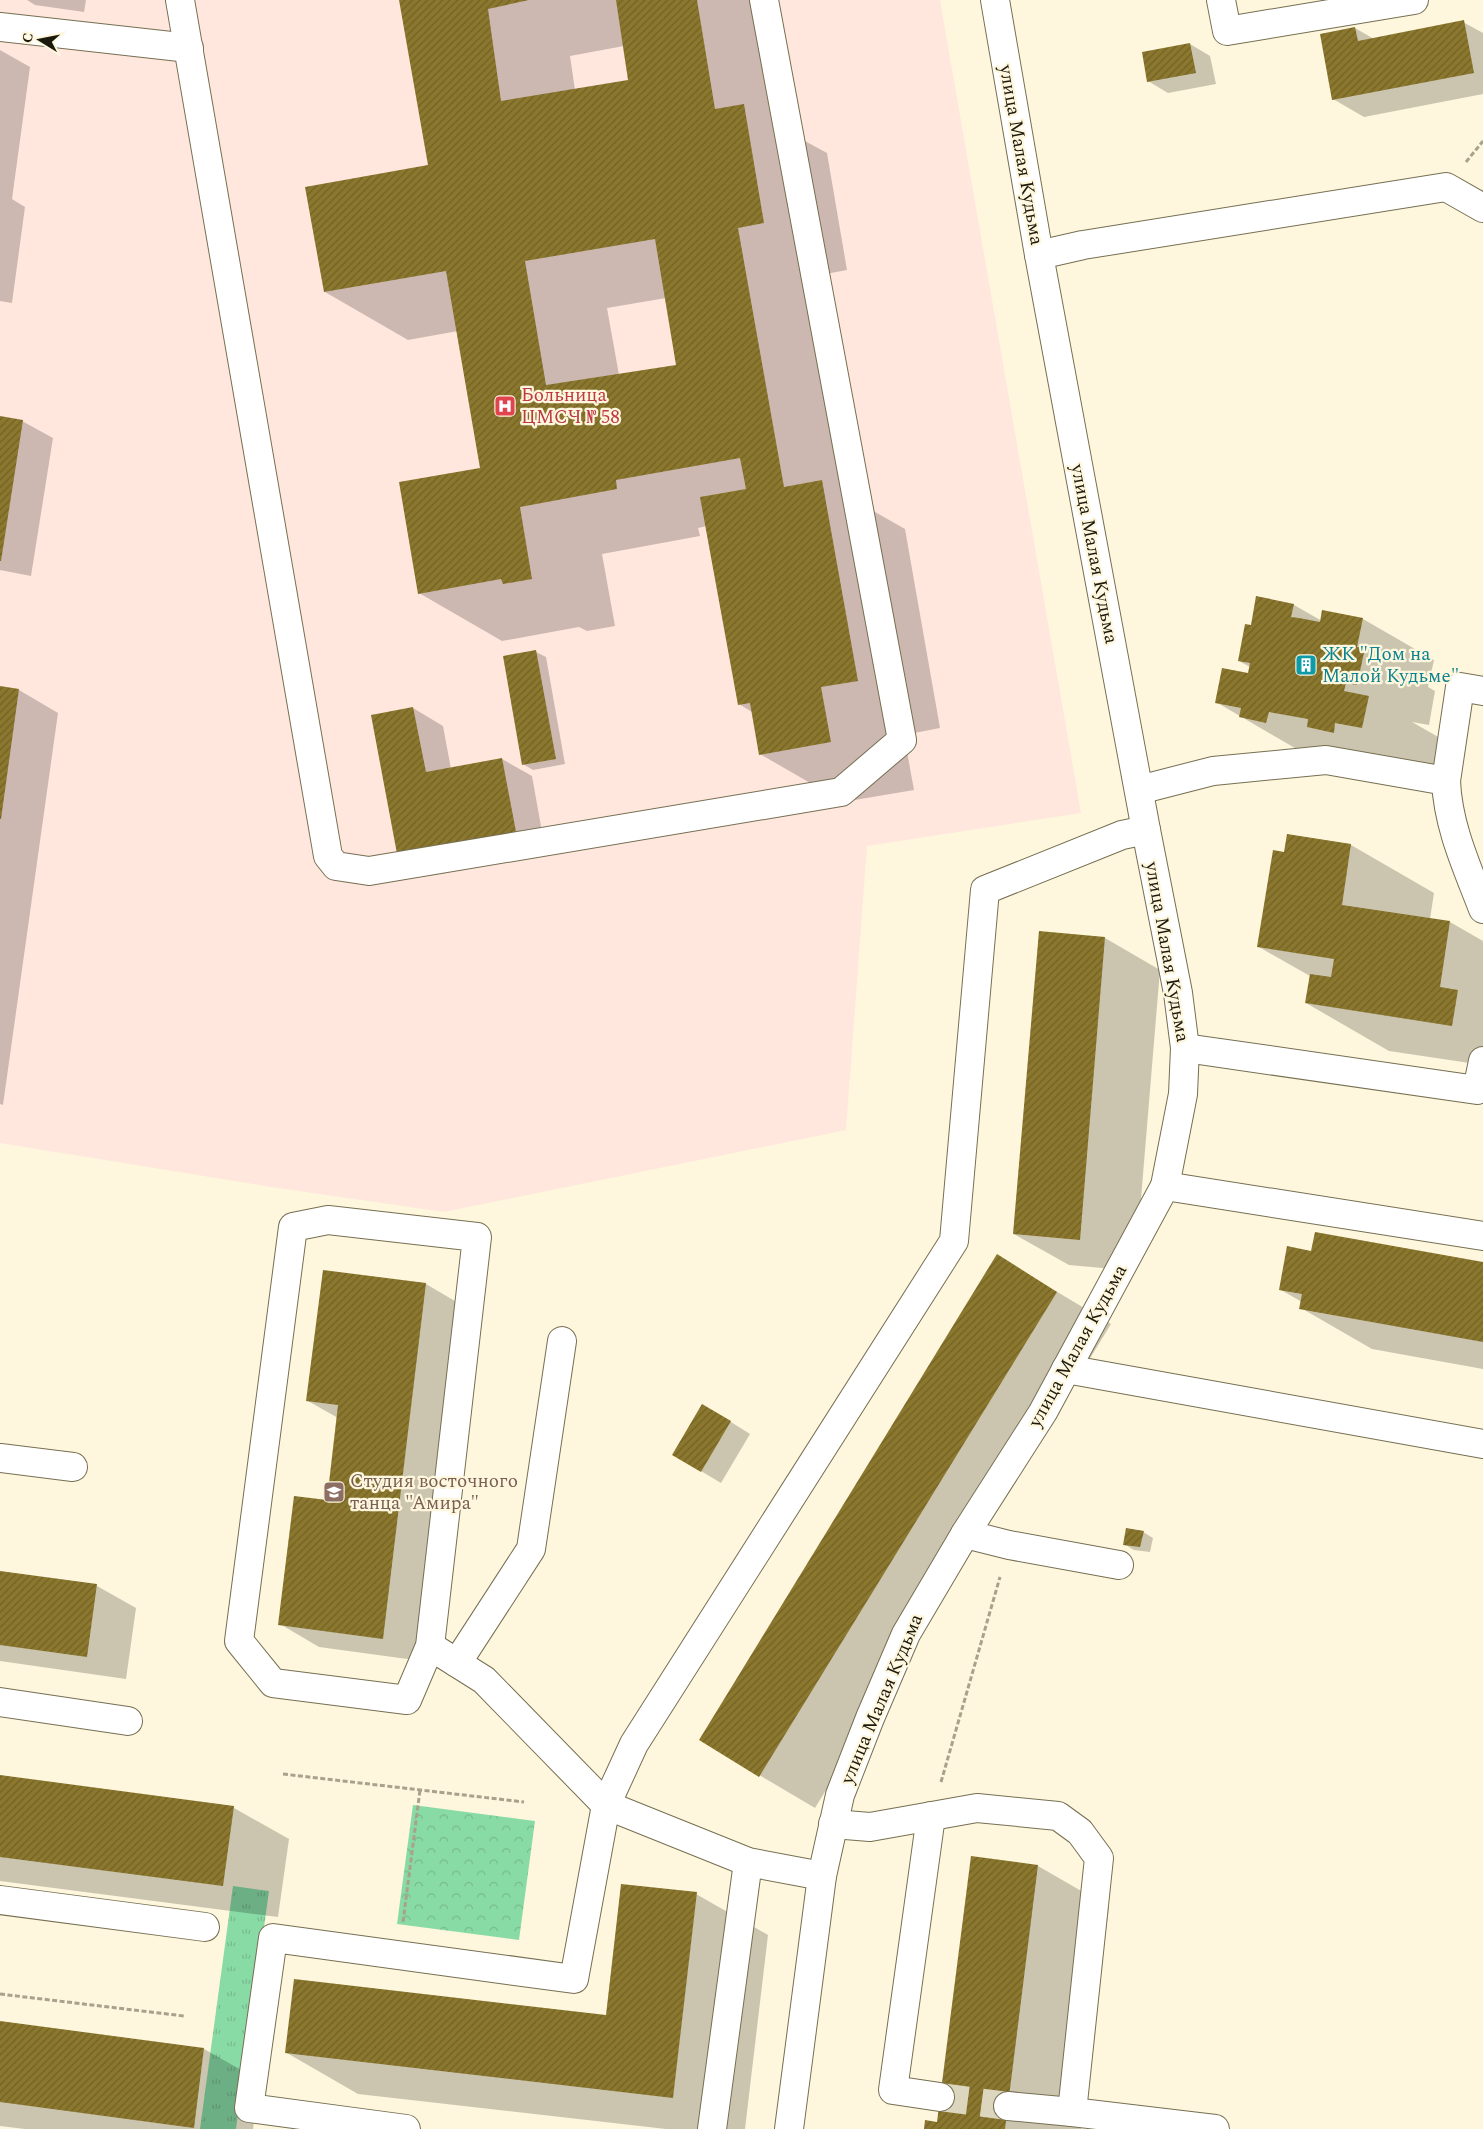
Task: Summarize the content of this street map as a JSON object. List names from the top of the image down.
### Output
{
  "streets": {
    "street": ["улица Малая Кудьма"]
  },
  "places": {
    "hospital": ["Больница ЦМСЧ № 58"],
    "building": ["ЖК \"Дом на Малой Кудьме\""],
    "school or university": ["Студия восточного танца \"Амира\""]
  },
  "north": "left"
}
